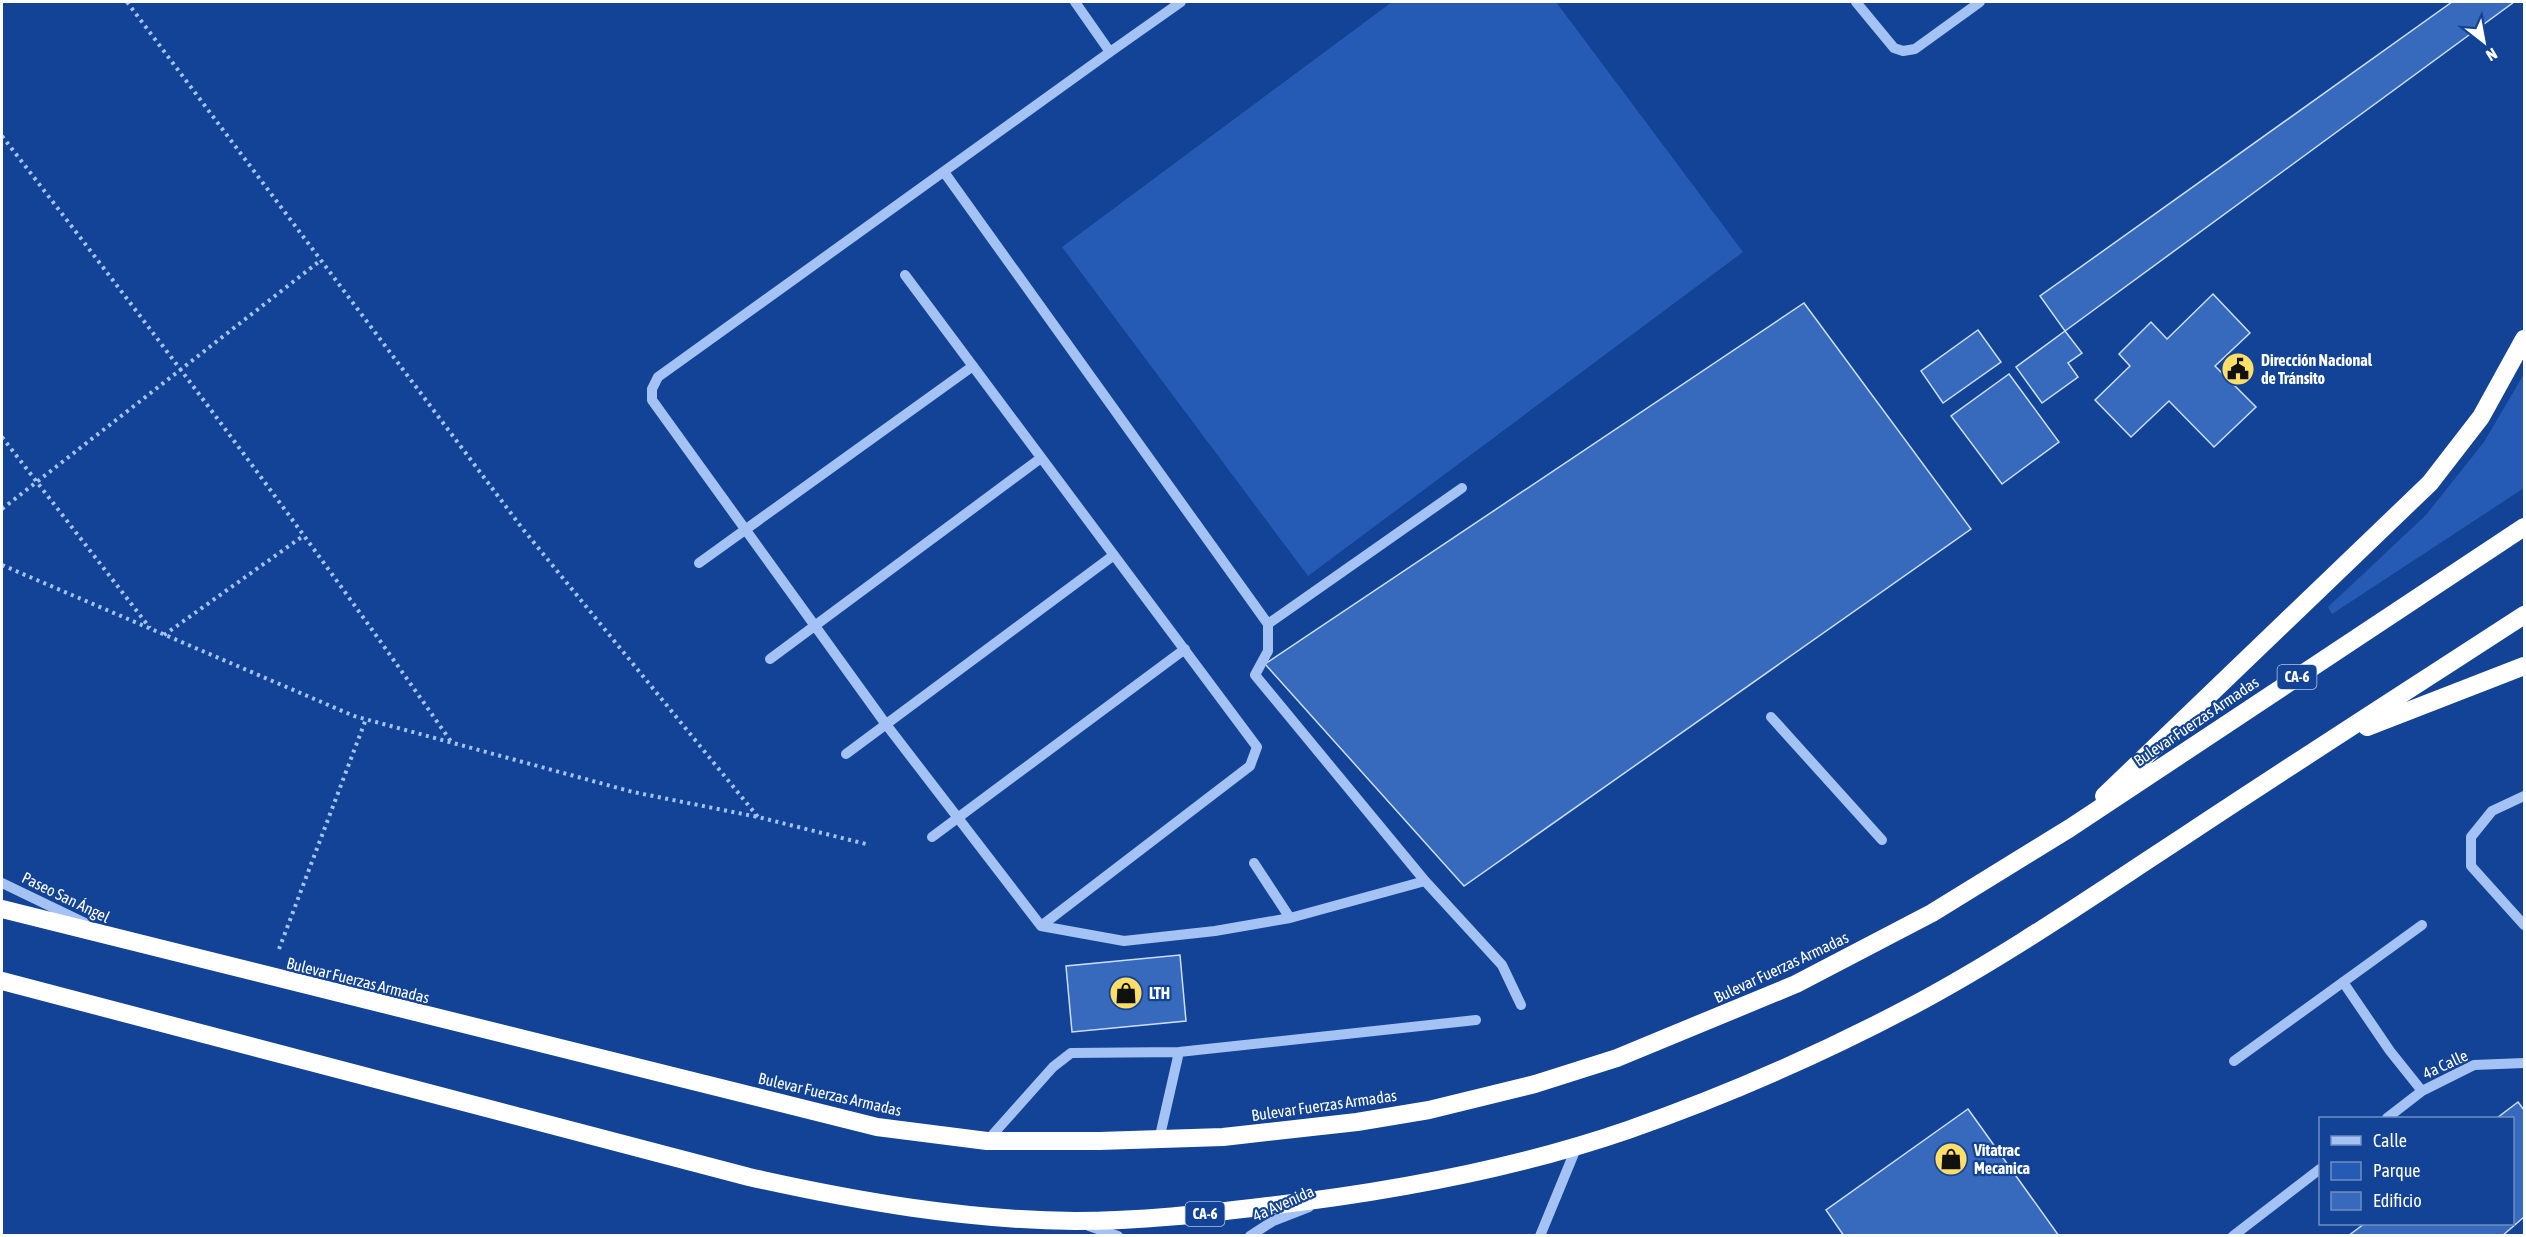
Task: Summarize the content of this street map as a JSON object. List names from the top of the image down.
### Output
{
  "streets": {
    "highway": ["CA-6", "Bulevar Fuerzas Armadas"],
    "street": ["Paseo San Ángel", "4a Calle", "4a Avenida"]
  },
  "crossings": [
    ["CA-6", "4a Avenida"],
    ["Bulevar Fuerzas Armadas", "Paseo San Ángel"]
  ],
  "places": {
    "public building": ["Dirección Nacional de Tránsito"],
    "shop": ["LTH", "Vitatrac Mecanica"]
  },
  "legend": ["Calle", "Parque", "Edificio"],
  "north": "bottom right"
}
